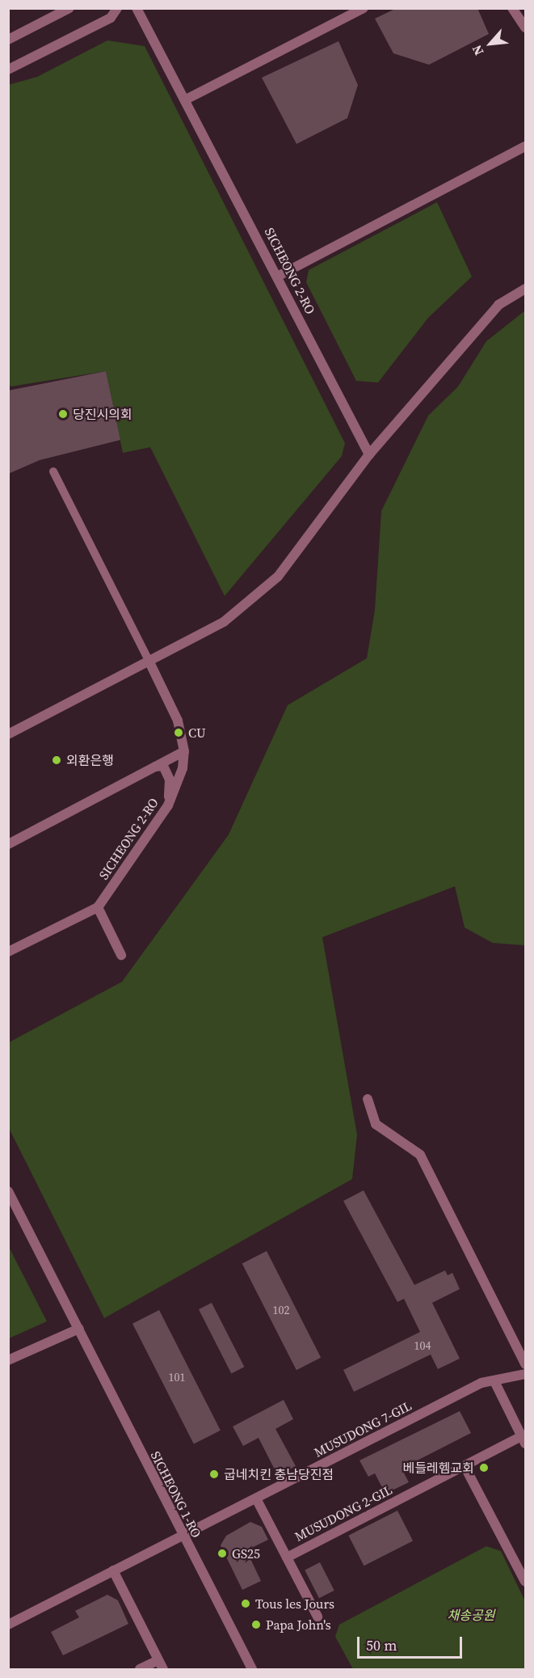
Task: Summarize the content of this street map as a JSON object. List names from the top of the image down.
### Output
{
  "streets": {
    "street": [
      "SICHEONG 2-RO",
      "MUSUDONG 7-GIL",
      "SICHEONG 1-RO",
      "MUSUDONG 2-GIL"
    ]
  },
  "crossings": [
    ["MUSUDONG 7-GIL", "SICHEONG 1-RO"],
    ["MUSUDONG 7-GIL", "MUSUDONG 2-GIL"]
  ],
  "parks": ["채송공원"],
  "places": [
    "당진시의회",
    "CU",
    "외환은행",
    "베들레헴교회",
    "굽네치킨 충남당진점",
    "GS25",
    "Tous les Jours",
    "Papa John's"
  ],
  "house_numbers": ["102", "104", "101"],
  "scale_bar": "50 m",
  "north": "bottom left"
}
